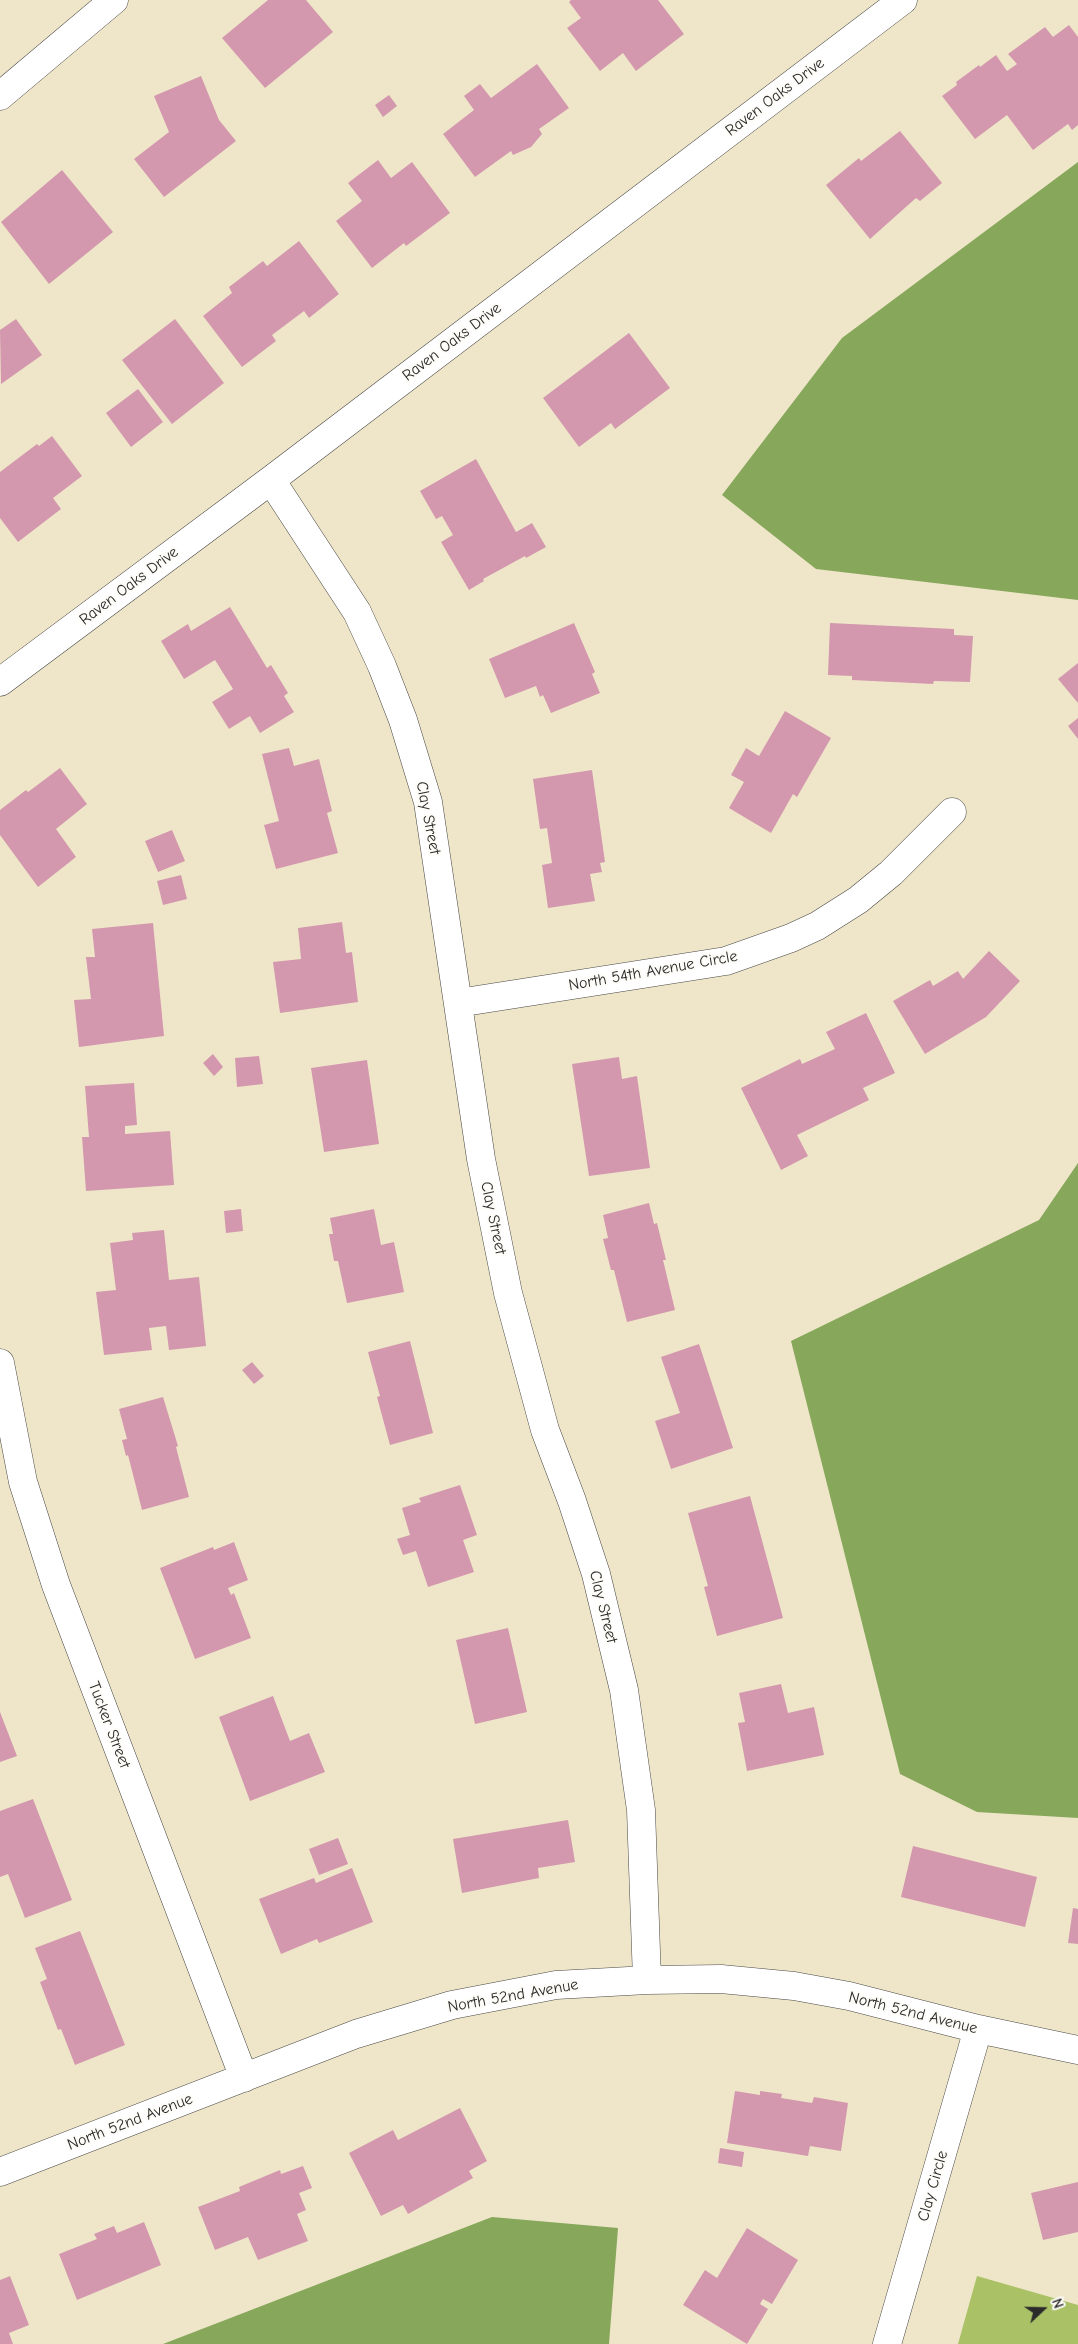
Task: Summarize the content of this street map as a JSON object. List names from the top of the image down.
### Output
{
  "streets": {
    "street": [
      "Raven Oaks Drive",
      "Clay Street",
      "North 54th Avenue Circle",
      "Tucker Street",
      "North 52nd Avenue",
      "Clay Circle"
    ]
  },
  "crossings": [
    ["Raven Oaks Drive", "Clay Street"],
    ["Clay Street", "North 54th Avenue Circle"],
    ["Clay Street", "North 52nd Avenue"],
    ["Tucker Street", "North 52nd Avenue"],
    ["North 52nd Avenue", "Clay Circle"]
  ],
  "north": "right"
}
